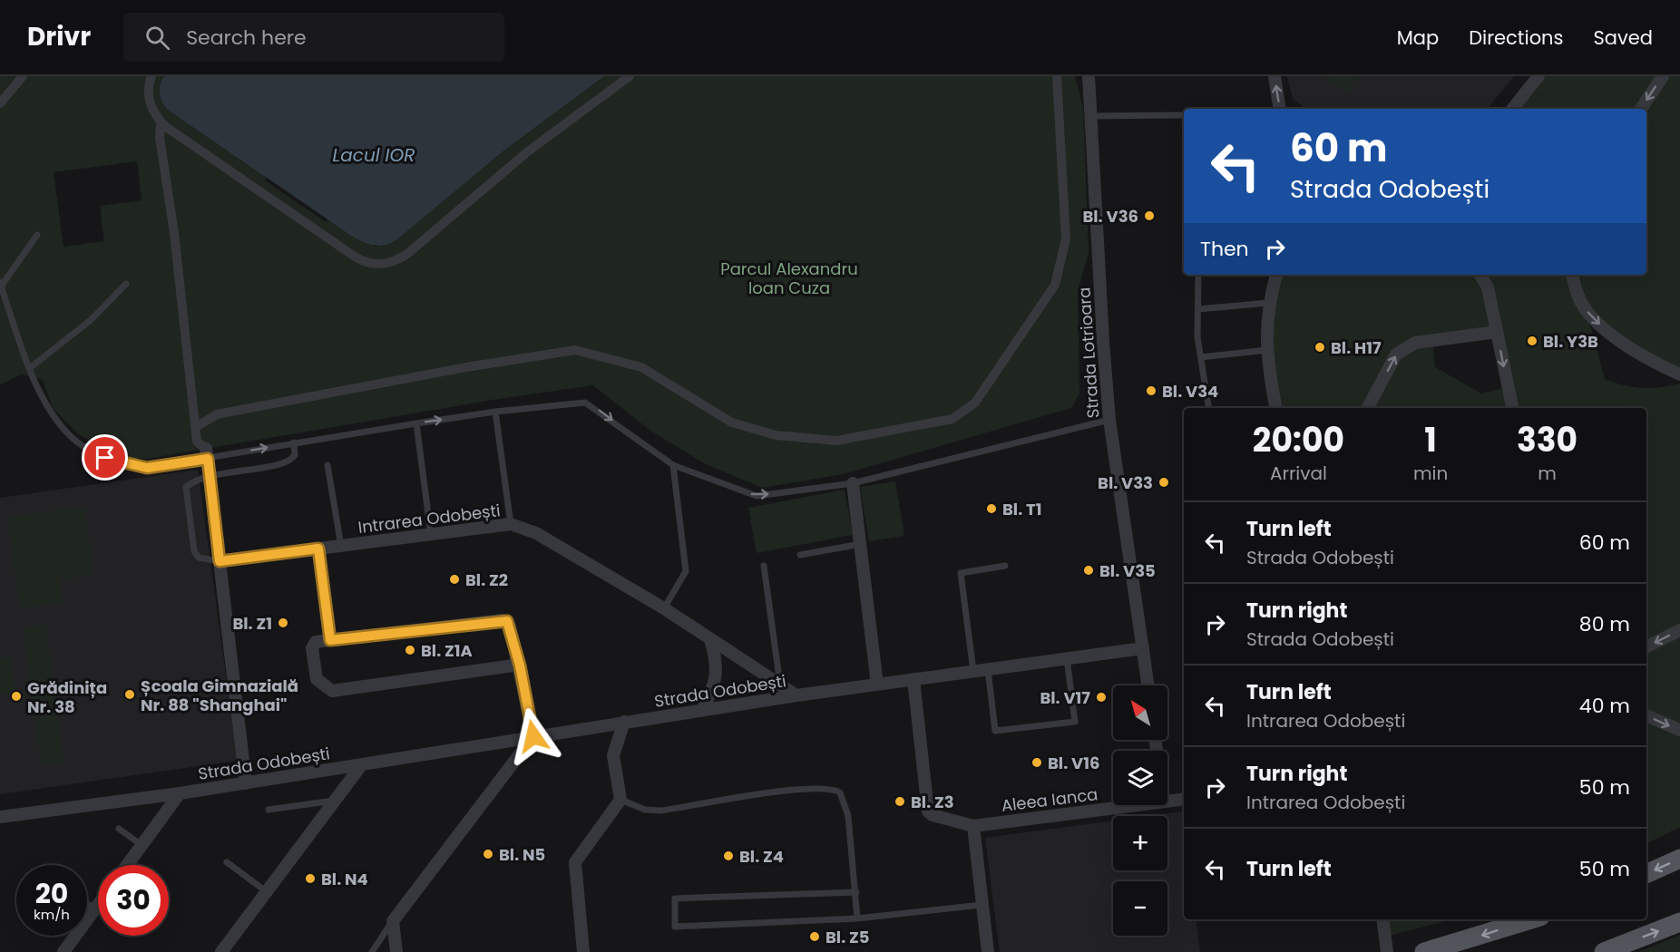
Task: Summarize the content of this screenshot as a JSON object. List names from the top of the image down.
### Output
{
  "streets": {
    "street": [
      "Strada Lotrioara",
      "Intrarea Odobești",
      "Strada Odobești",
      "Aleea Ianca"
    ]
  },
  "crossings": [
    ["Strada Lotrioara", "Strada Odobești"],
    ["Intrarea Odobești", "Strada Odobești"]
  ],
  "water": ["Lacul IOR"],
  "parks": ["Parcul Alexandru Ioan Cuza"],
  "places": [
    "Bl. V36",
    "Bl. Y3B",
    "Bl. H17",
    "Bl. V34",
    "Bl. V33",
    "Bl. T1",
    "Bl. V35",
    "Bl. Z2",
    "Bl. Z1",
    "Bl. Z1A",
    "Școala Gimnazială Nr. 88 \"Shanghai\"",
    "Grădinița Nr. 38",
    "Bl. V17",
    "Bl. V16",
    "Bl. Z3",
    "Bl. N5",
    "Bl. Z4",
    "Bl. N4",
    "Bl. Z5"
  ],
  "north": "top left",
  "page": {
    "header": "Drivr",
    "search": "Search here",
    "nav": ["Map", "Directions", "Saved"],
    "turn": ["60 m", "Strada Odobești"],
    "then": "Then",
    "eta": [
      "20:00",
      "Arrival",
      "1",
      "min",
      "330",
      "m"
    ],
    "list": [
      {
        "name": "Turn left",
        "note": "Strada Odobești",
        "value": "60 m"
      },
      {
        "name": "Turn right",
        "note": "Strada Odobești",
        "value": "80 m"
      },
      {
        "name": "Turn left",
        "note": "Intrarea Odobești",
        "value": "40 m"
      },
      {
        "name": "Turn right",
        "note": "Intrarea Odobești",
        "value": "50 m"
      },
      {
        "name": "Turn left",
        "value": "50 m"
      }
    ],
    "map_buttons": ["+", "−"],
    "speed": "20 km/h",
    "limit": "30"
  }
}
